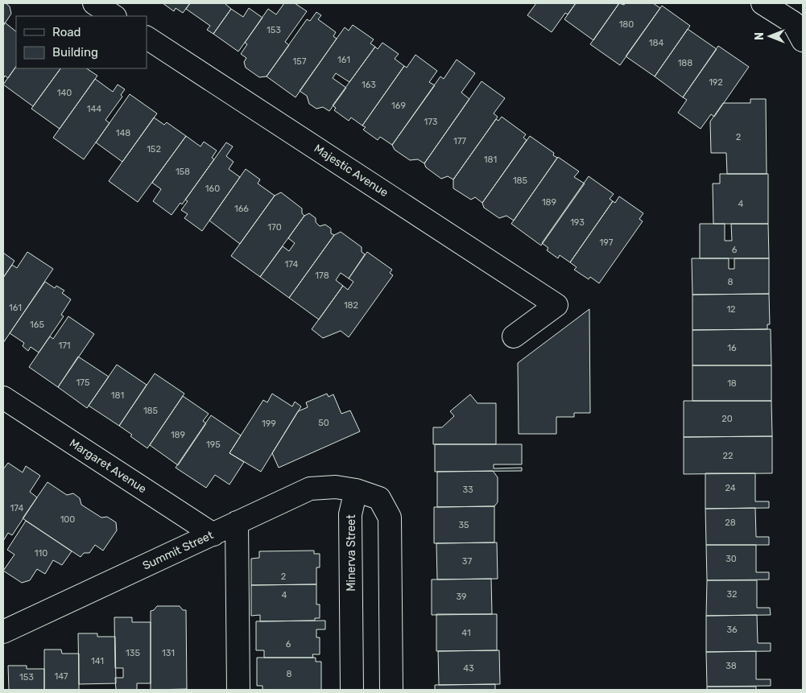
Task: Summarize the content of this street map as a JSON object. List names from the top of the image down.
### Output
{
  "streets": {
    "street": [
      "Majestic Avenue",
      "Margaret Avenue",
      "Summit Street",
      "Minerva Street"
    ]
  },
  "crossings": [
    ["Margaret Avenue", "Summit Street"],
    ["Summit Street", "Minerva Street"]
  ],
  "house_numbers": [
    "180",
    "153",
    "184",
    "161",
    "157",
    "188",
    "192",
    "163",
    "140",
    "169",
    "144",
    "173",
    "148",
    "2",
    "177",
    "152",
    "181",
    "158",
    "185",
    "160",
    "189",
    "4",
    "166",
    "193",
    "170",
    "197",
    "6",
    "174",
    "178",
    "8",
    "182",
    "161",
    "12",
    "165",
    "171",
    "16",
    "175",
    "18",
    "181",
    "185",
    "20",
    "50",
    "199",
    "189",
    "195",
    "22",
    "24",
    "33",
    "174",
    "100",
    "28",
    "35",
    "110",
    "30",
    "37",
    "2",
    "32",
    "4",
    "39",
    "36",
    "41",
    "6",
    "135",
    "131",
    "141",
    "38",
    "43",
    "8",
    "147",
    "153"
  ],
  "legend": ["Road", "Building"],
  "north": "left"
}
